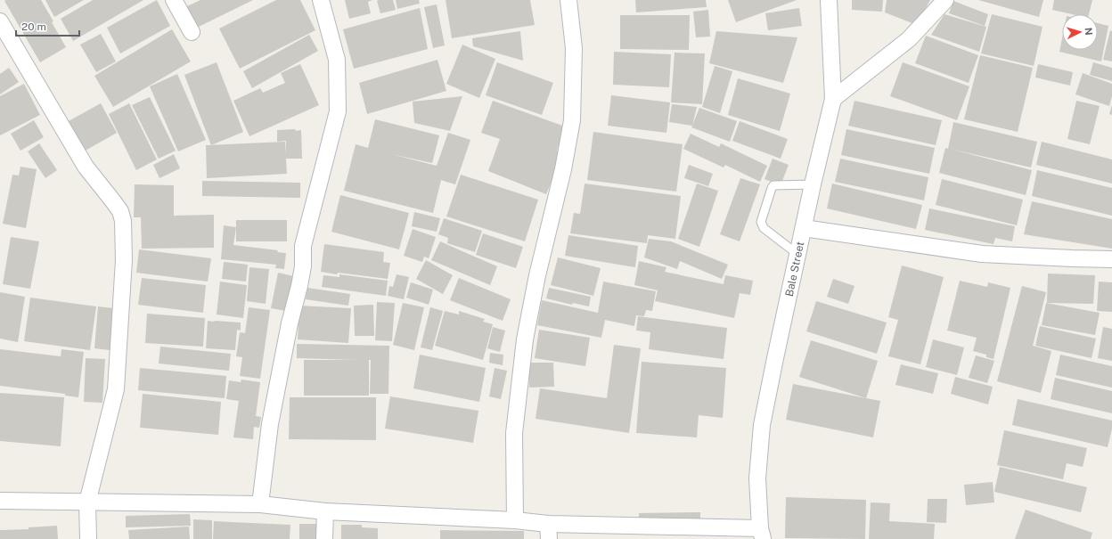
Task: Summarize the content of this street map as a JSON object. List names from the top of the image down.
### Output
{
  "streets": {
    "street": ["Bale Street"]
  },
  "scale_bar": "20 m",
  "north": "right"
}
